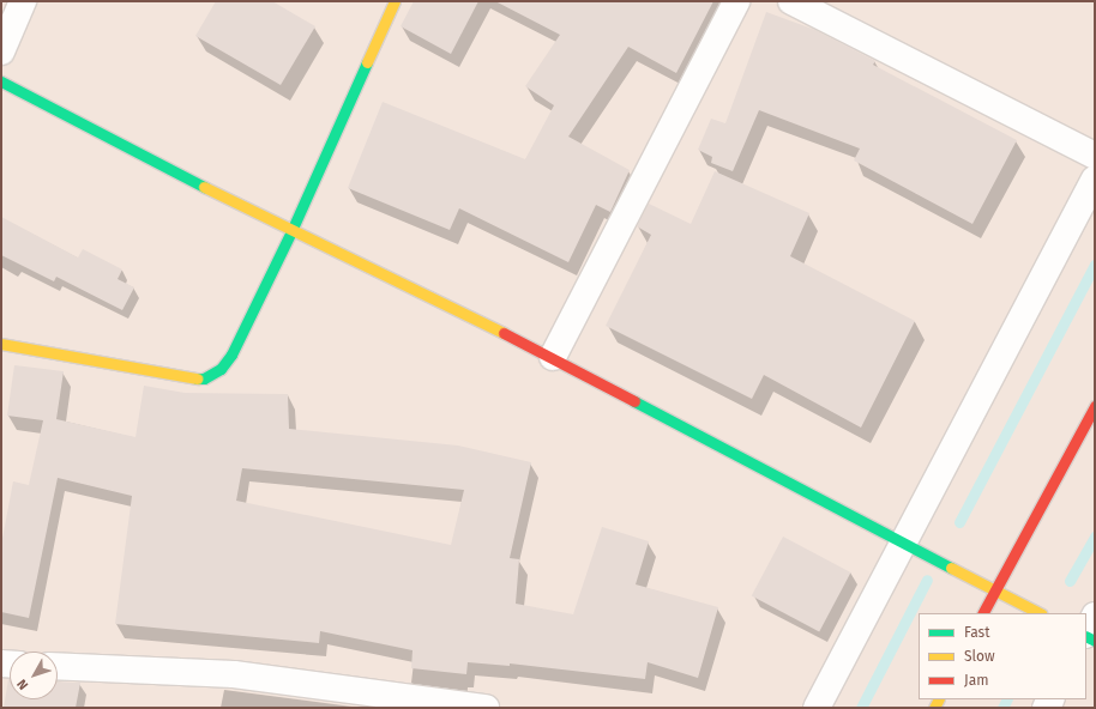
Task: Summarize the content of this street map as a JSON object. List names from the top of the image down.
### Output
{
  "legend": ["Fast", "Slow", "Jam"],
  "north": "bottom left"
}
